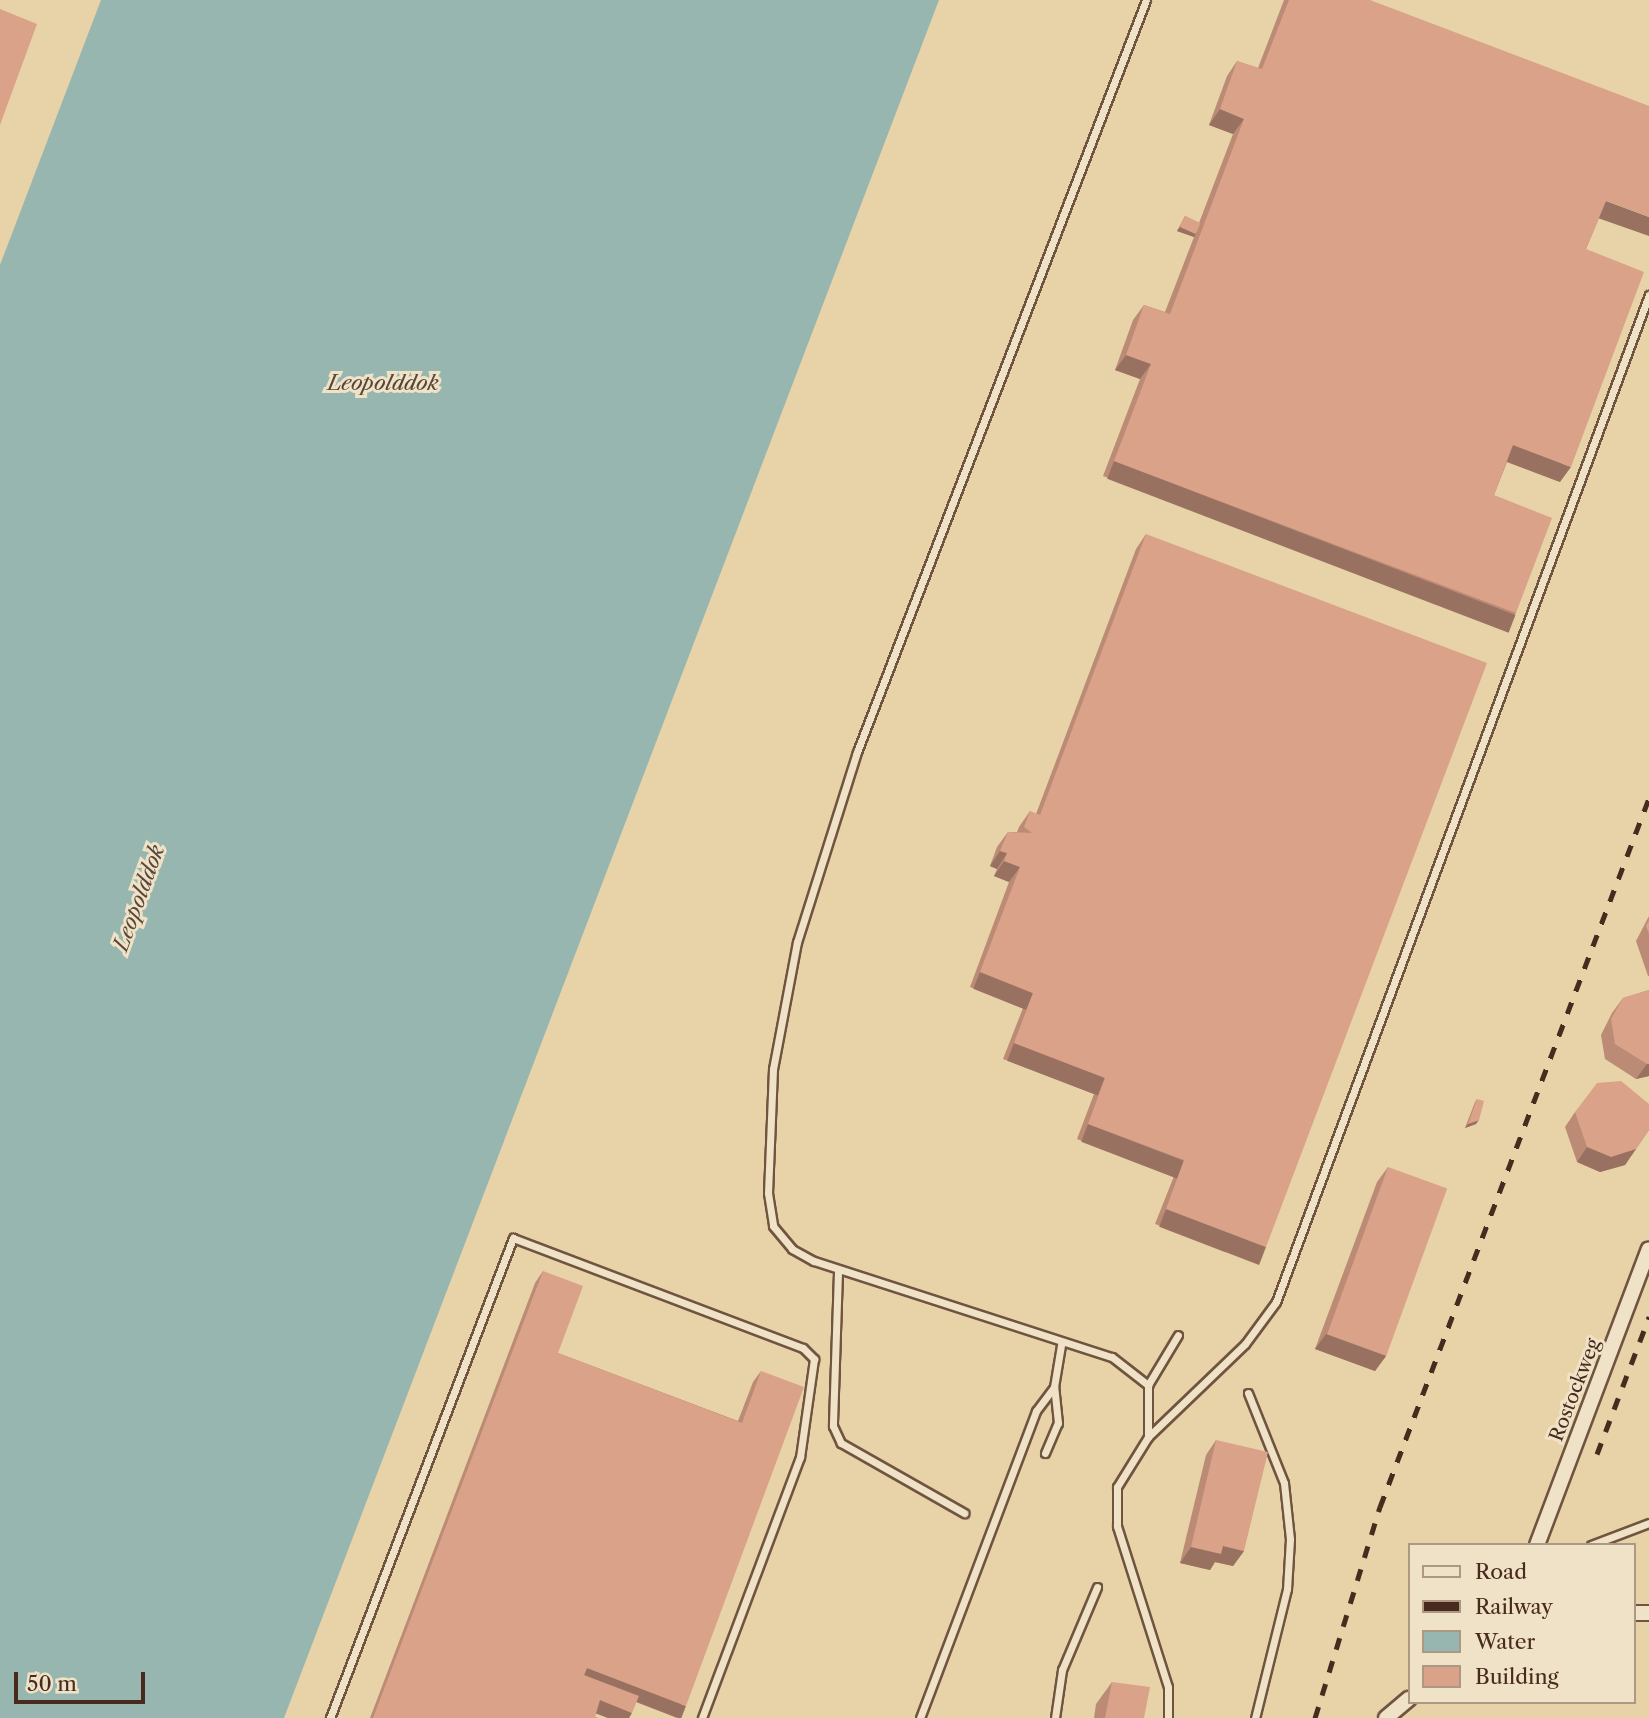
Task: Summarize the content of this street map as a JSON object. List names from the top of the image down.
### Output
{
  "streets": {
    "street": ["Rostockweg"]
  },
  "water": ["Leopolddok"],
  "legend": [
    "Road",
    "Railway",
    "Water",
    "Building"
  ],
  "scale_bar": "50 m"
}
